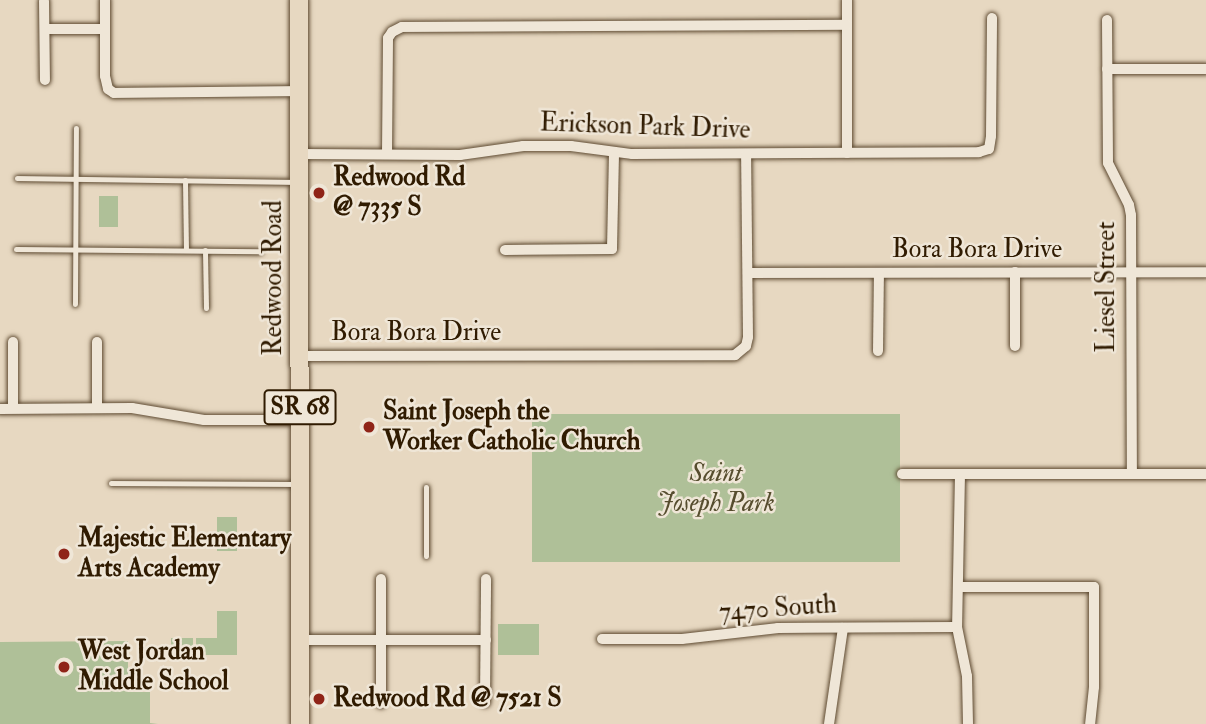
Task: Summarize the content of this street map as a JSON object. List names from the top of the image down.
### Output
{
  "streets": {
    "main road": ["Redwood Road", "SR 68"],
    "street": [
      "Erickson Park Drive",
      "Bora Bora Drive",
      "Liesel Street",
      "7470 South"
    ]
  },
  "crossings": [
    ["Erickson Park Drive", "Redwood Road"],
    ["Bora Bora Drive", "Redwood Road"],
    ["Bora Bora Drive", "Liesel Street"]
  ],
  "parks": ["Saint Joseph Park"],
  "places": [
    "Redwood Rd @ 7335 S",
    "Saint Joseph the Worker Catholic Church",
    "Majestic Elementary Arts Academy",
    "West Jordan Middle School",
    "Redwood Rd @ 7521 S"
  ]
}
